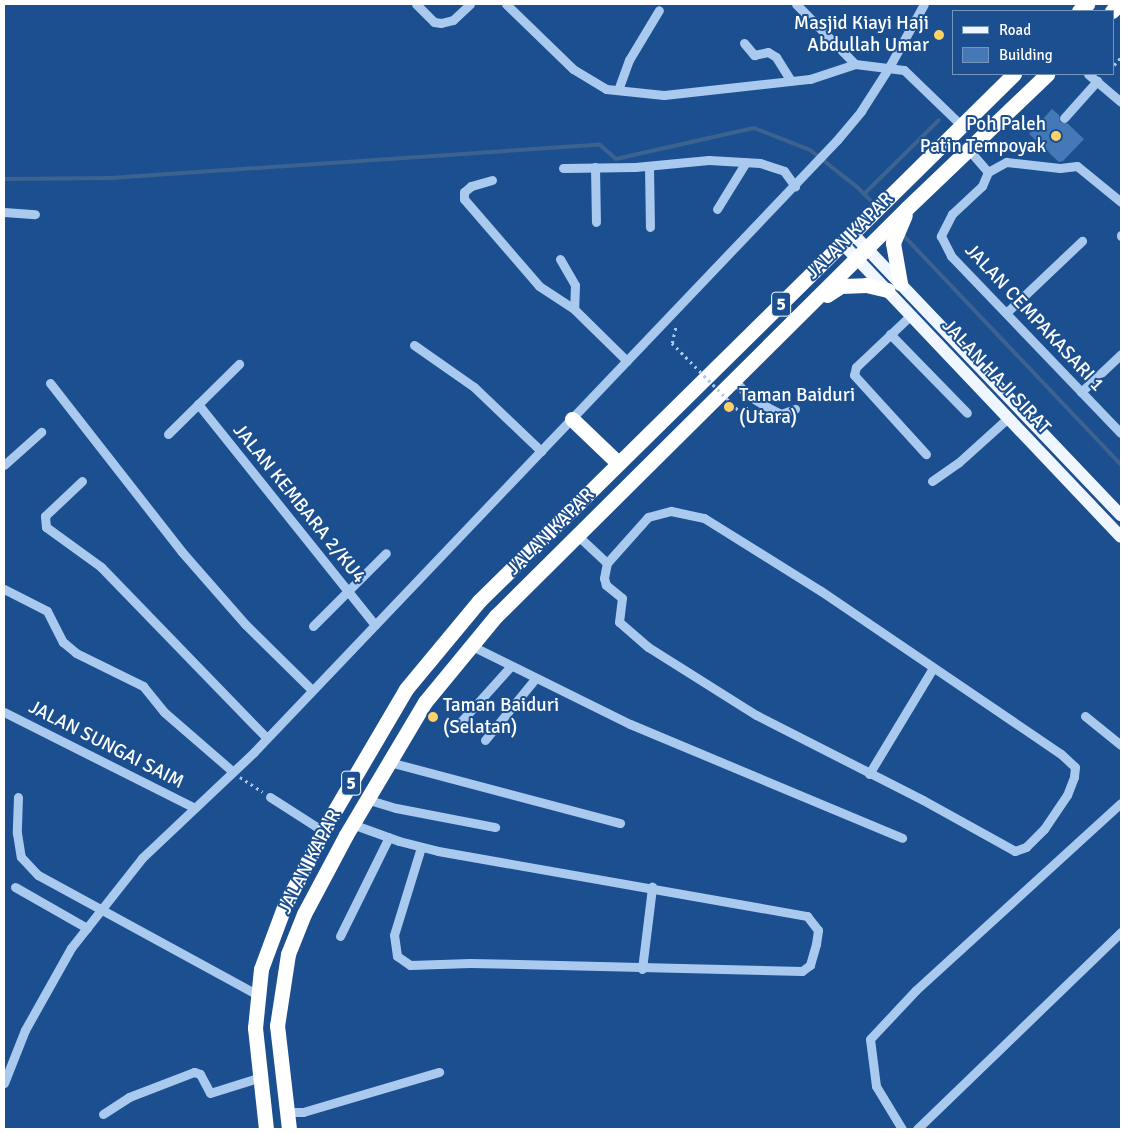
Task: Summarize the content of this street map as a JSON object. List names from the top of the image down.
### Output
{
  "streets": {
    "highway": ["JALAN KAPAR", "5"],
    "main road": ["JALAN HAJI SIRAT"],
    "street": ["JALAN CEMPAKASARI 1", "JALAN KEMBARA 2/KU4", "JALAN SUNGAI SAIM"]
  },
  "crossings": [
    ["JALAN KAPAR", "JALAN HAJI SIRAT"]
  ],
  "places": [
    "Masjid Kiayi Haji Abdullah Umar",
    "Poh Paleh Patin Tempoyak",
    "Taman Baiduri (Utara)",
    "Taman Baiduri (Selatan)"
  ],
  "legend": ["Road", "Building"]
}
